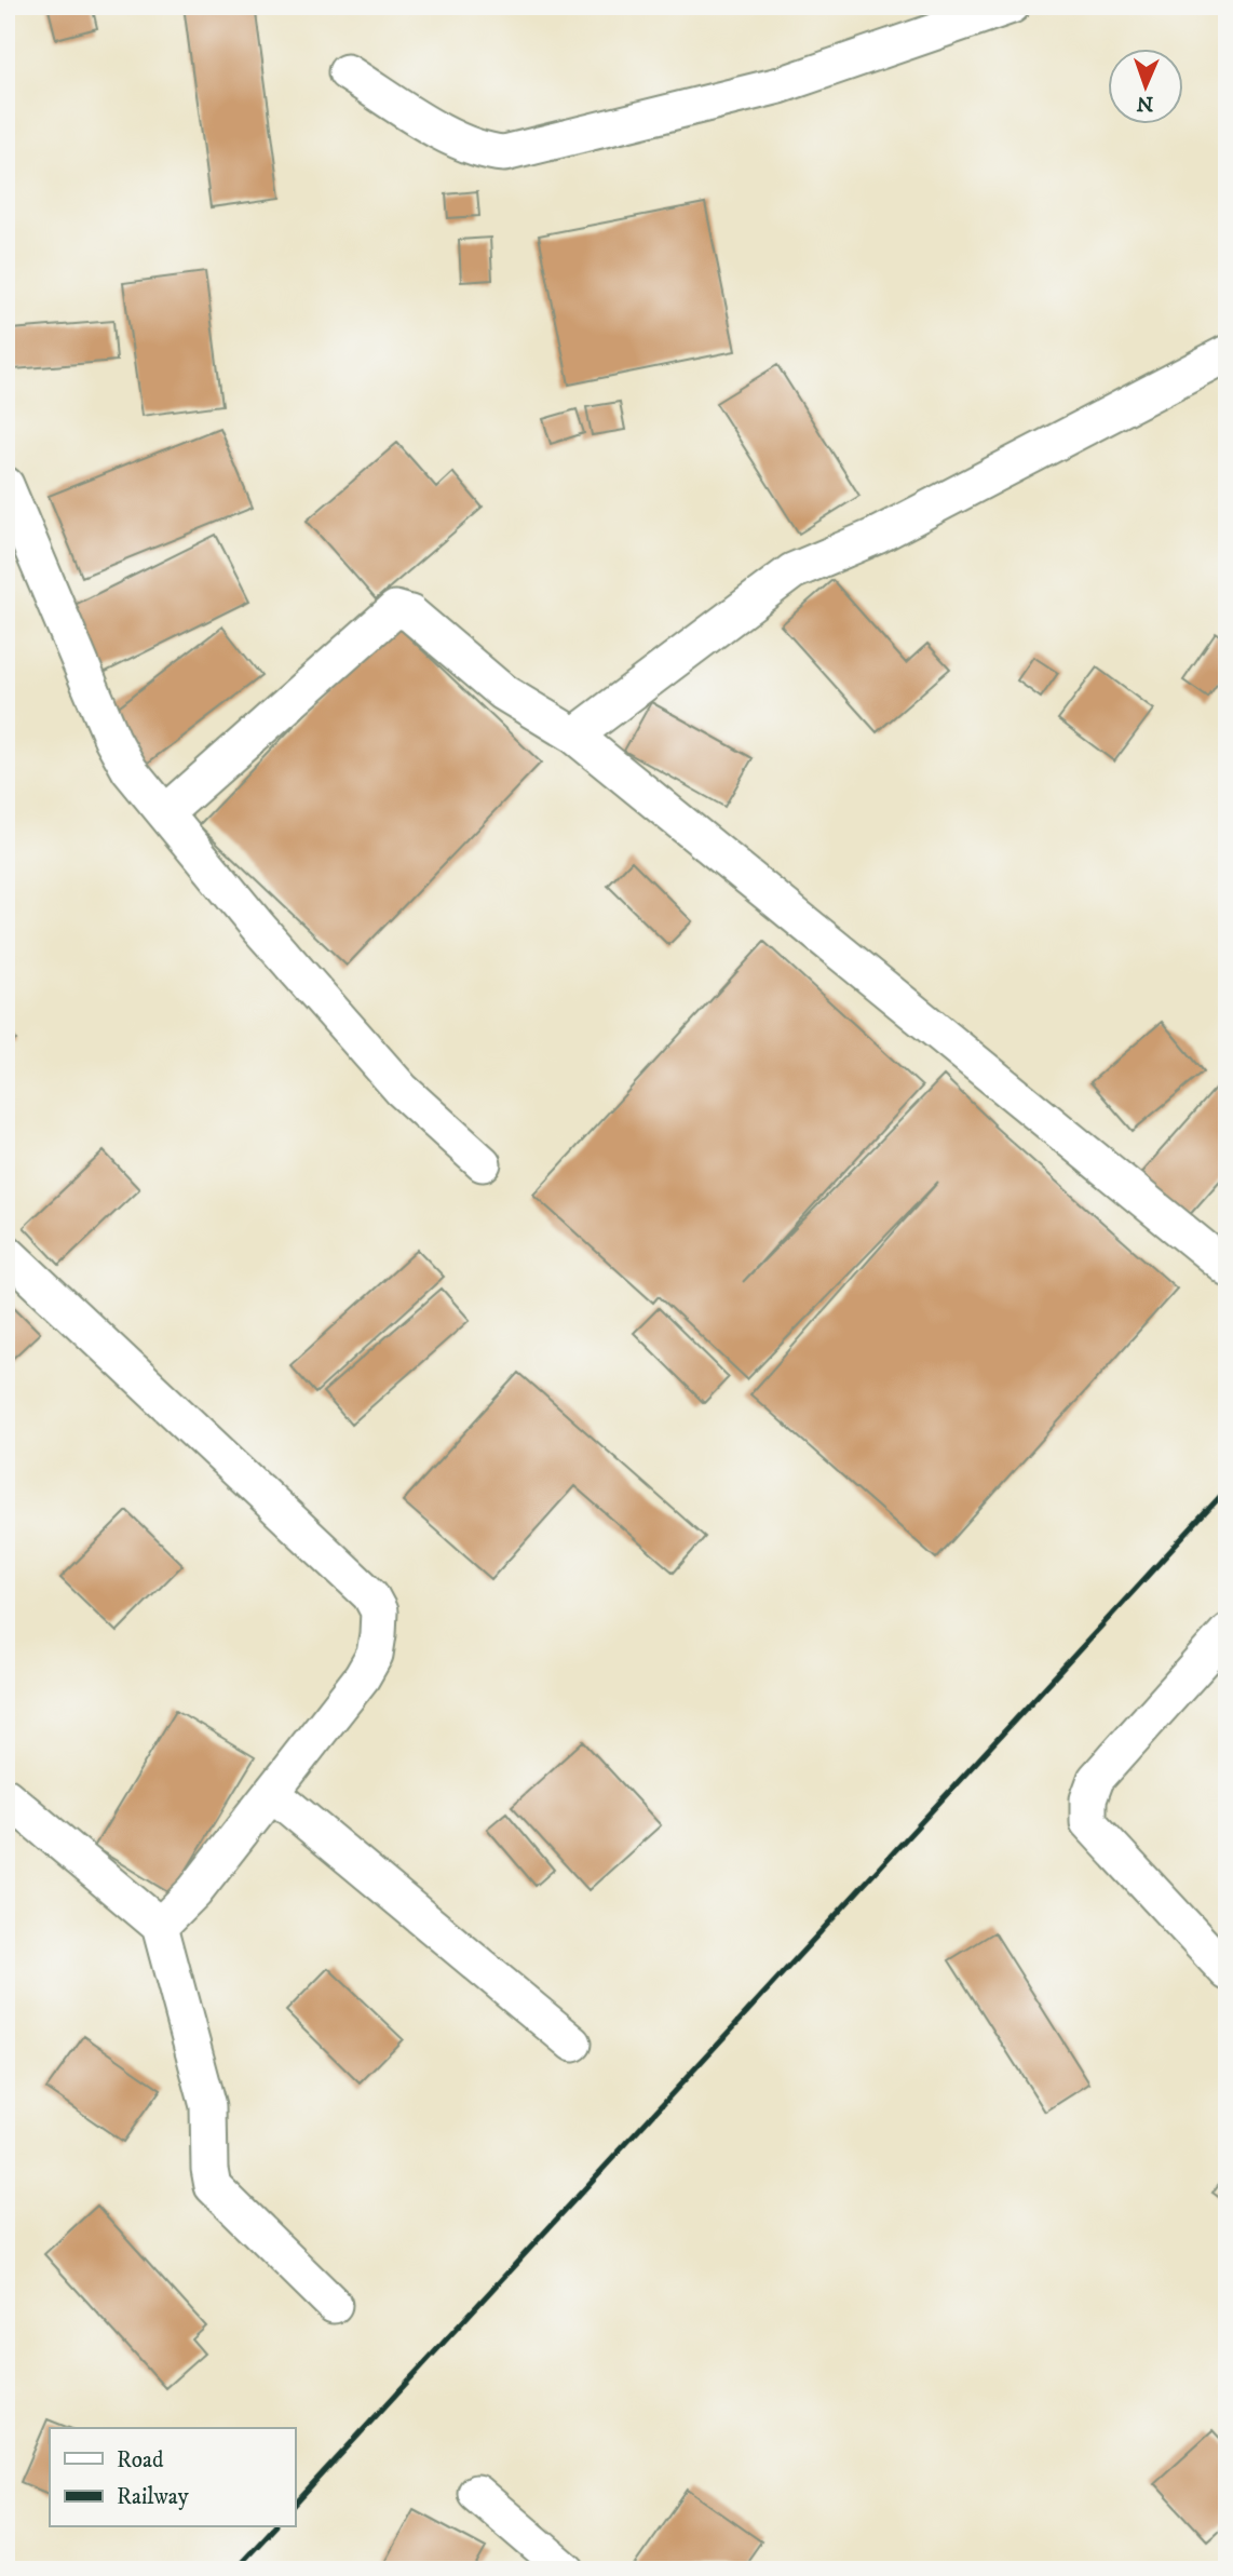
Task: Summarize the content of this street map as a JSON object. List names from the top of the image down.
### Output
{
  "legend": ["Road", "Railway"],
  "north": "bottom"
}
